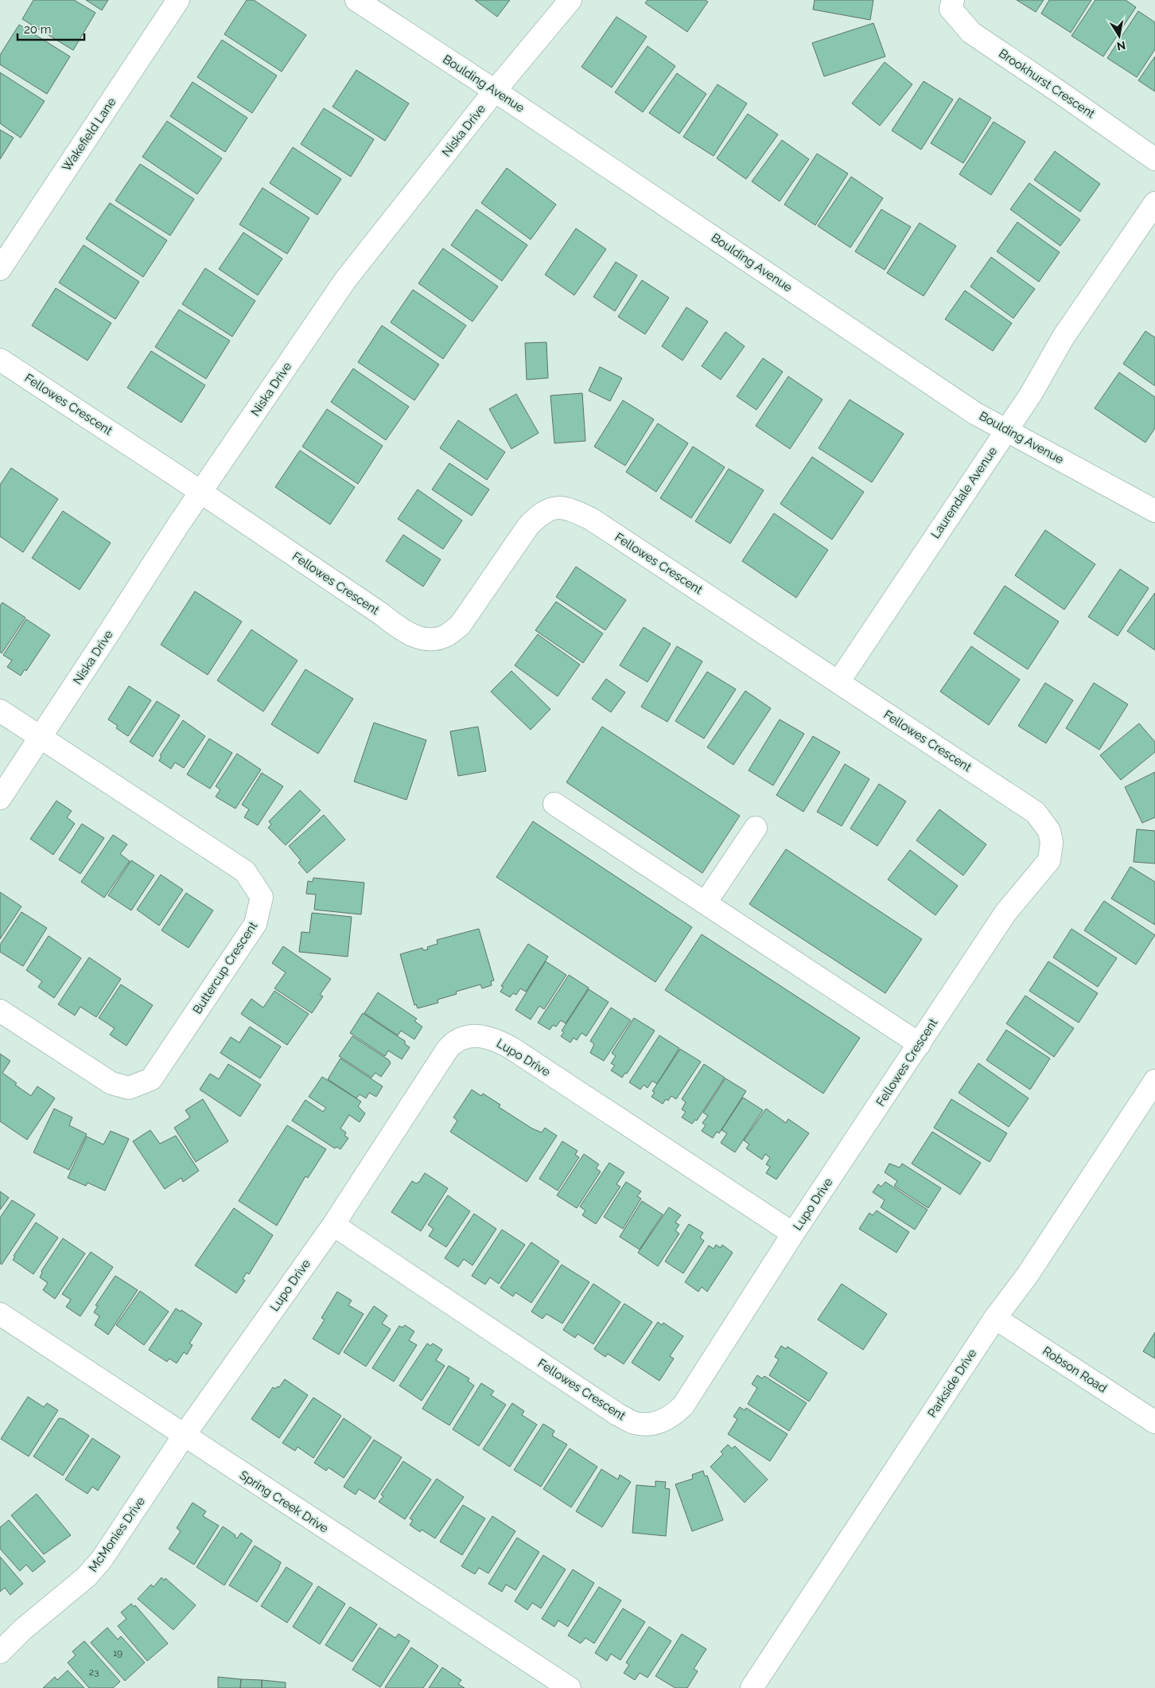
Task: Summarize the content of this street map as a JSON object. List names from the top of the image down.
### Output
{
  "streets": {
    "street": [
      "Boulding Avenue",
      "Brookhurst Crescent",
      "Niska Drive",
      "Wakefield Lane",
      "Fellowes Crescent",
      "Laurendale Avenue",
      "Buttercup Crescent",
      "Lupo Drive",
      "Robson Road",
      "Parkside Drive",
      "Spring Creek Drive",
      "McMonies Drive"
    ]
  },
  "crossings": [
    ["Boulding Avenue", "Niska Drive"],
    ["Boulding Avenue", "Laurendale Avenue"],
    ["Niska Drive", "Fellowes Crescent"],
    ["Niska Drive", "Buttercup Crescent"],
    ["Fellowes Crescent", "Laurendale Avenue"],
    ["Fellowes Crescent", "Lupo Drive"],
    ["Lupo Drive", "Spring Creek Drive"],
    ["Lupo Drive", "McMonies Drive"],
    ["Robson Road", "Parkside Drive"],
    ["Spring Creek Drive", "McMonies Drive"]
  ],
  "house_numbers": ["19", "23"],
  "scale_bar": "20 m",
  "north": "bottom"
}
